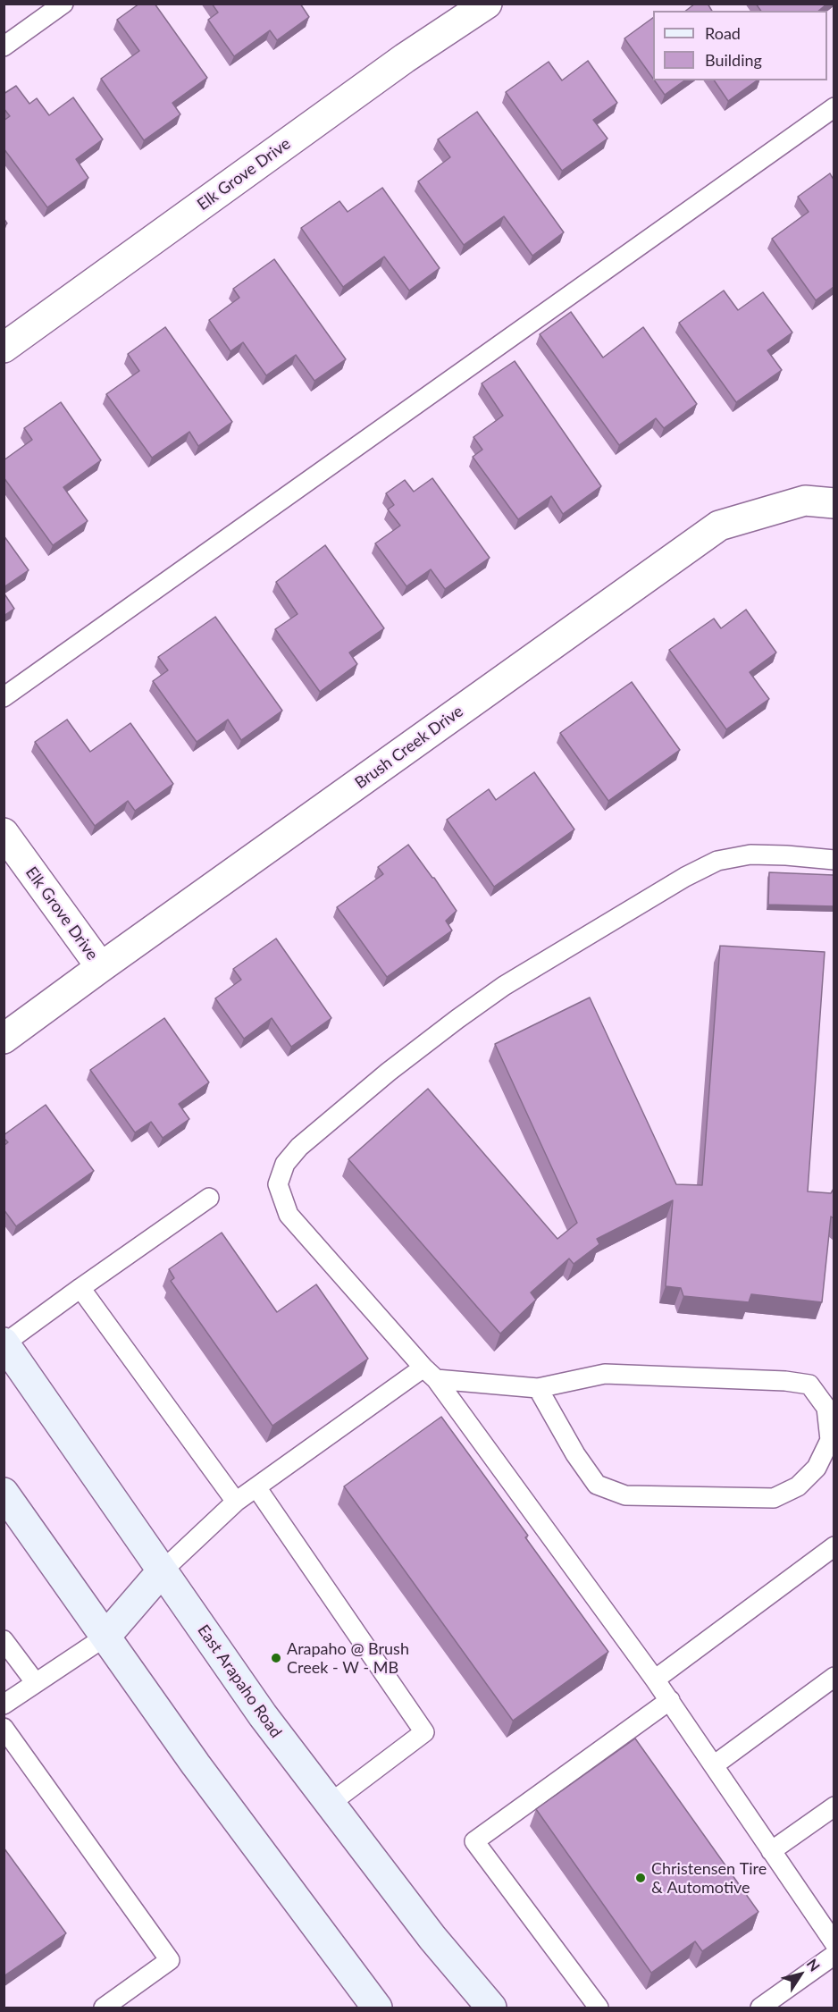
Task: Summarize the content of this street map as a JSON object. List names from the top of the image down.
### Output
{
  "streets": {
    "main road": ["East Arapaho Road"],
    "street": ["Elk Grove Drive", "Brush Creek Drive"]
  },
  "crossings": [
    ["Elk Grove Drive", "Brush Creek Drive"]
  ],
  "places": ["Arapaho @ Brush Creek - W - MB", "Christensen Tire & Automotive"],
  "legend": ["Road", "Building"],
  "north": "top right"
}
